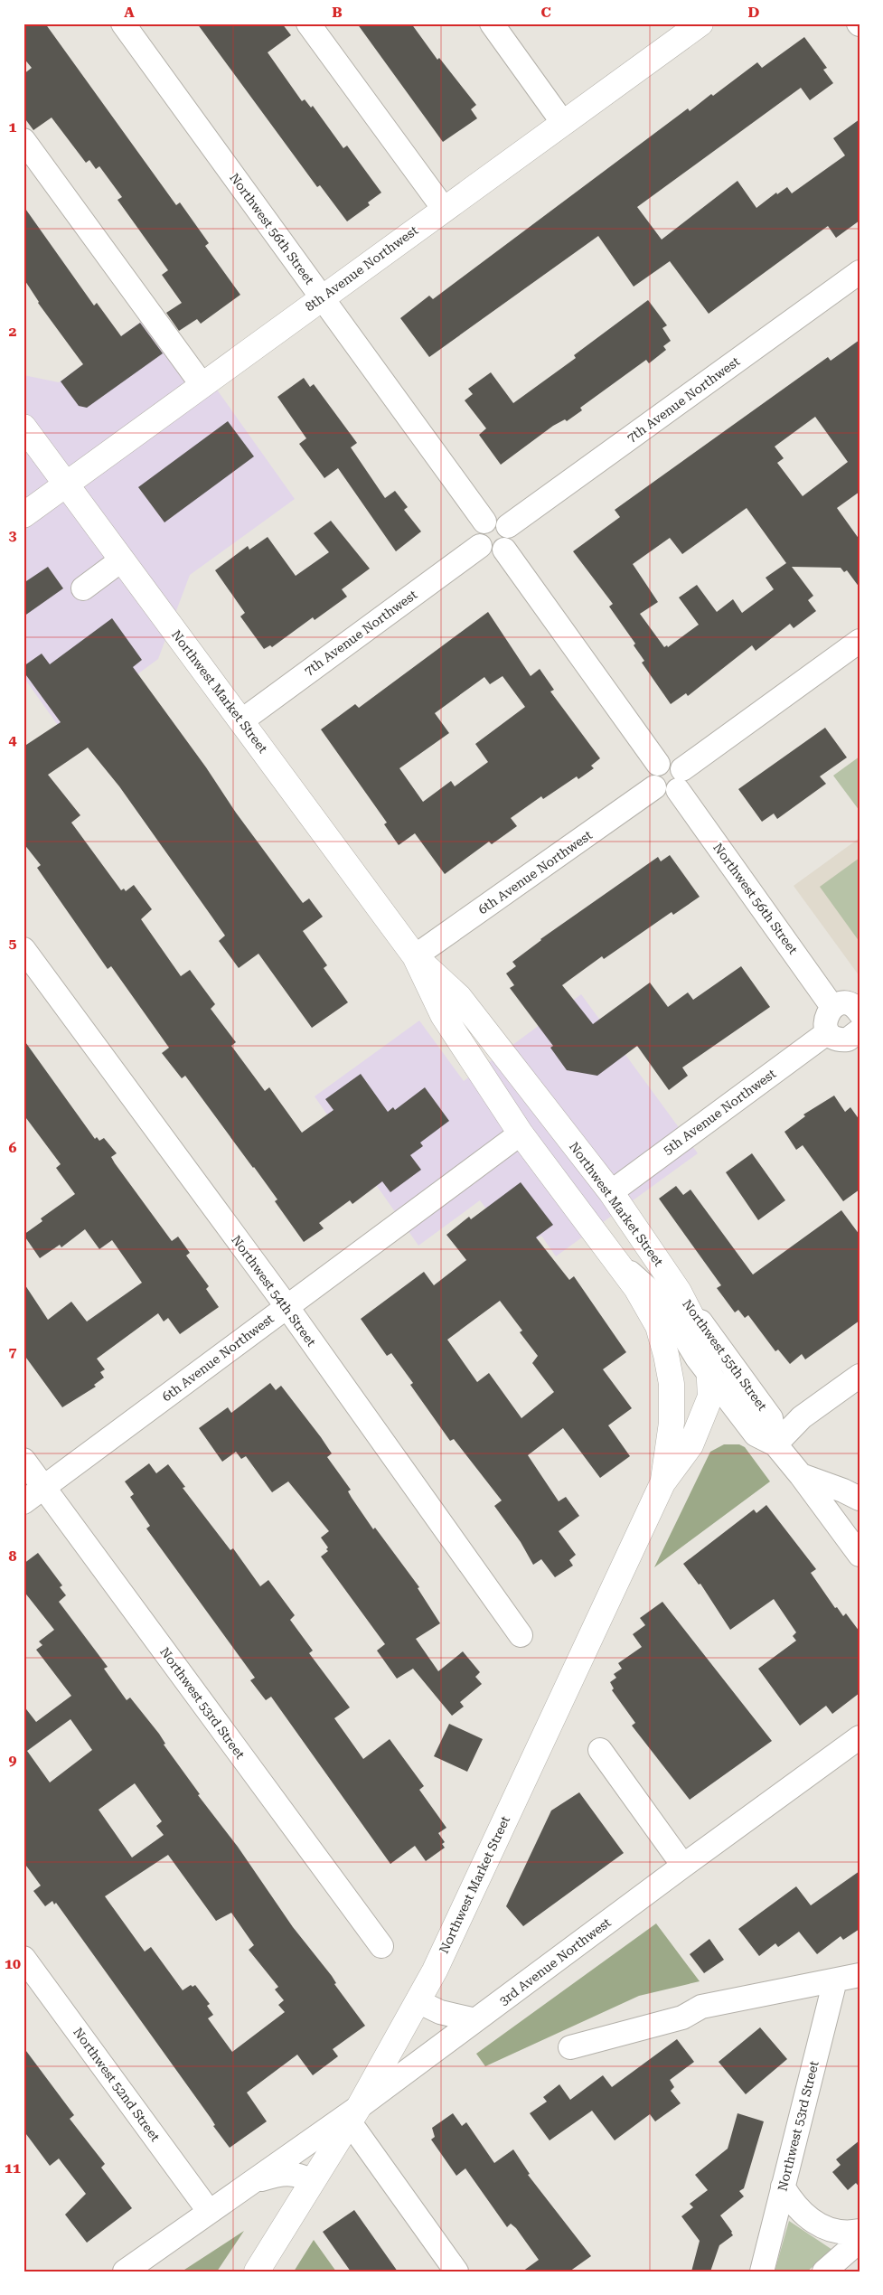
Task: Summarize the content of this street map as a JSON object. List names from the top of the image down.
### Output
{
  "streets": {
    "main road": ["8th Avenue Northwest", "Northwest Market Street"],
    "street": [
      "Northwest 56th Street",
      "7th Avenue Northwest",
      "6th Avenue Northwest",
      "5th Avenue Northwest",
      "Northwest 54th Street",
      "Northwest 55th Street",
      "Northwest 53rd Street",
      "3rd Avenue Northwest",
      "Northwest 52nd Street"
    ]
  },
  "crossings": [
    ["Northwest 56th Street", "8th Avenue Northwest"],
    ["Northwest 56th Street", "7th Avenue Northwest"],
    ["Northwest 56th Street", "6th Avenue Northwest"],
    ["8th Avenue Northwest", "Northwest Market Street"],
    ["7th Avenue Northwest", "Northwest Market Street"],
    ["Northwest Market Street", "6th Avenue Northwest"],
    ["Northwest Market Street", "5th Avenue Northwest"],
    ["Northwest Market Street", "Northwest 55th Street"],
    ["Northwest Market Street", "3rd Avenue Northwest"],
    ["6th Avenue Northwest", "Northwest 54th Street"],
    ["6th Avenue Northwest", "Northwest 53rd Street"],
    ["3rd Avenue Northwest", "Northwest 52nd Street"]
  ],
  "grid": {
    "columns": [
      "A",
      "B",
      "C",
      "D"
    ],
    "rows": [
      "1",
      "2",
      "3",
      "4",
      "5",
      "6",
      "7",
      "8",
      "9",
      "10",
      "11"
    ]
  }
}
